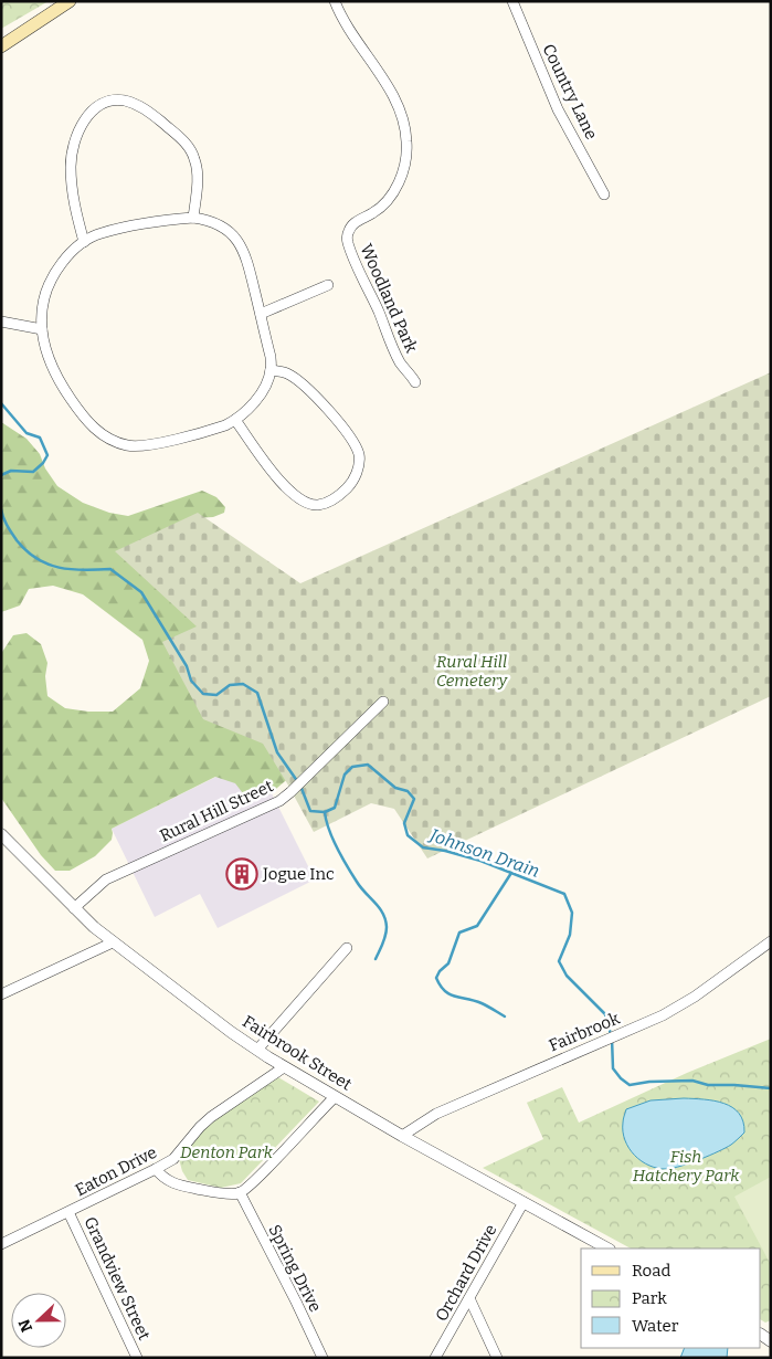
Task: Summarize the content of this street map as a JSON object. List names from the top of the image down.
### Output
{
  "streets": {
    "street": [
      "Country Lane",
      "Woodland Park",
      "Rural Hill Street",
      "Fairbrook",
      "Fairbrook Street",
      "Eaton Drive",
      "Spring Drive",
      "Orchard Drive",
      "Grandview Street"
    ]
  },
  "crossings": [
    ["Rural Hill Street", "Fairbrook Street"],
    ["Fairbrook", "Fairbrook Street"],
    ["Fairbrook Street", "Eaton Drive"],
    ["Fairbrook Street", "Orchard Drive"],
    ["Eaton Drive", "Grandview Street"]
  ],
  "water": ["Johnson Drain"],
  "parks": ["Rural Hill Cemetery", "Denton Park", "Fish Hatchery Park"],
  "places": {
    "building": ["Jogue Inc"]
  },
  "legend": ["Road", "Park", "Water"],
  "north": "left"
}
